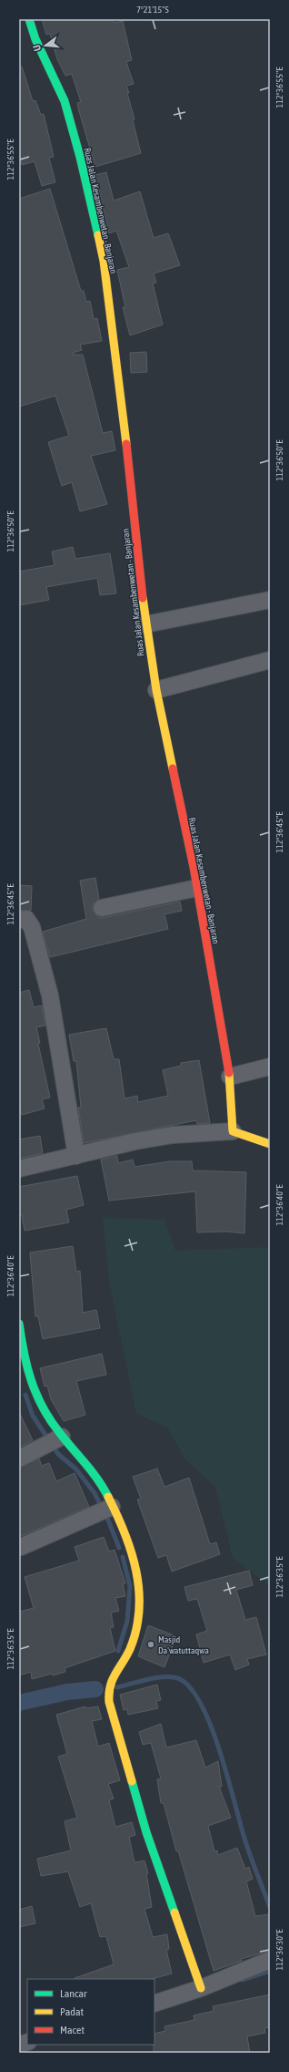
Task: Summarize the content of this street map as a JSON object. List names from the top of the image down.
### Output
{
  "streets": {
    "main road": ["Ruas Jalan Kesambenwetan - Banjaran"]
  },
  "places": ["Masjid Da'watuttaqwa"],
  "legend": ["Lancar", "Padat", "Macet"],
  "north": "left",
  "coordinates": [
    "7°21'15\"S",
    "112°36'55\"E",
    "112°36'50\"E",
    "112°36'45\"E",
    "112°36'40\"E",
    "112°36'35\"E",
    "112°36'30\"E"
  ]
}
